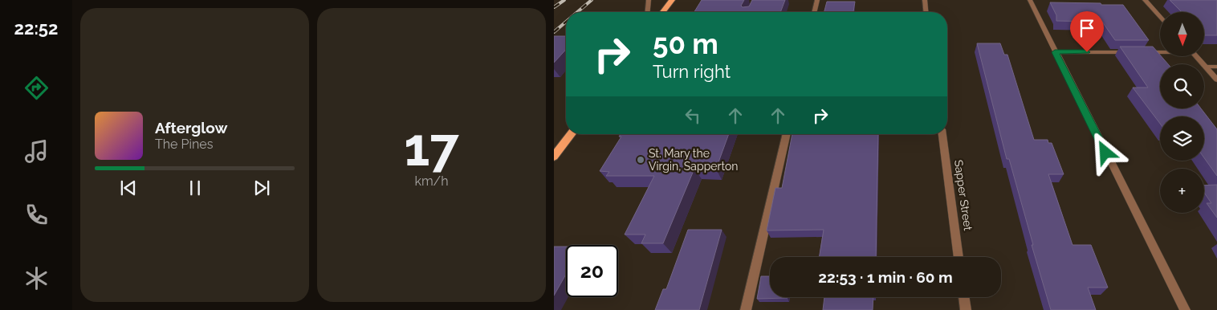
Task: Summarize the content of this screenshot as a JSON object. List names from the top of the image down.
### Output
{
  "streets": {
    "street": ["Sapper Street"]
  },
  "places": ["St. Mary the Virgin, Sapperton"],
  "north": "bottom",
  "page": {
    "tabs": "22:52",
    "tile": ["17", "km/h"],
    "map_buttons": "+",
    "turn": ["50 m", "Turn right"],
    "song": ["Afterglow", "The Pines"],
    "limit": "20",
    "trip": "22:53 · 1 min · 60 m"
  }
}
